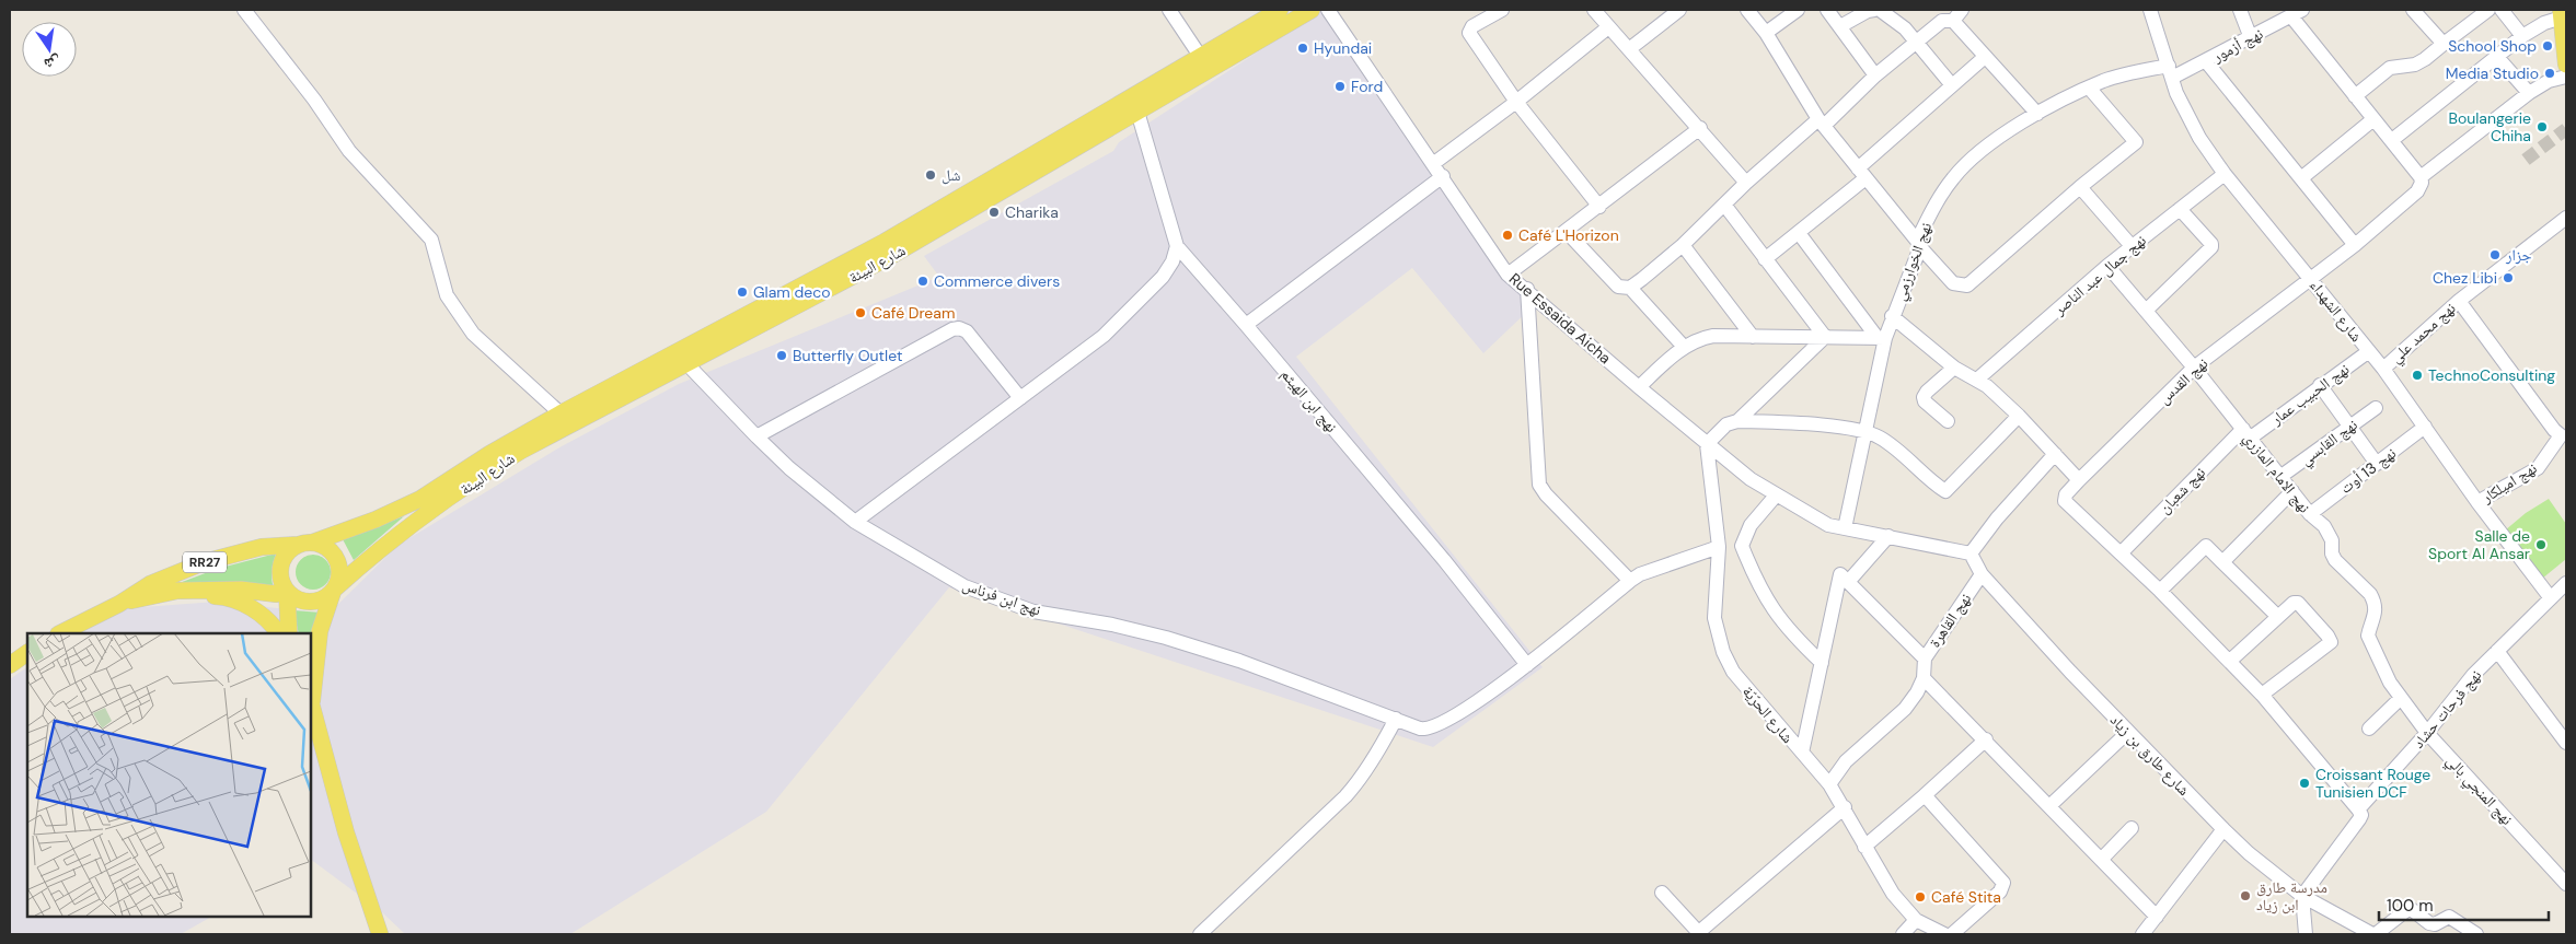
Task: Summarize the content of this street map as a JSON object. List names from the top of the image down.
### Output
{
  "streets": {
    "main road": ["شارع البيئة", "RR27"],
    "street": [
      "نهج أزمور",
      "نهج الخوارزمي",
      "نهج جمال عبد الناصر",
      "شارع الشهداء",
      "Rue Essaida Aicha",
      "نهج محمد علي",
      "نهج القدس",
      "نهج الحبيب عمار",
      "نهج ابن الهيثم",
      "نهج القابسي",
      "نهج 13 أوت",
      "نهج الامام المازري",
      "نهج اميلكار",
      "نهج شعبان",
      "نهج ابن فرناس",
      "نهج القاهرة",
      "نهج فرحات حشاد",
      "شارع الحرّيّة",
      "شارع طارق بن زياد",
      "نهج المنجي بالي"
    ]
  },
  "crossings": [
    ["نهج أزمور", "نهج الخوارزمي"],
    ["نهج أزمور", "شارع الشهداء"],
    ["نهج الخوارزمي", "شارع الشهداء"],
    ["نهج الخوارزمي", "Rue Essaida Aicha"],
    ["شارع البيئة", "نهج ابن الهيثم"],
    ["شارع البيئة", "RR27"],
    ["شارع البيئة", "نهج ابن فرناس"],
    ["نهج جمال عبد الناصر", "شارع الشهداء"],
    ["نهج جمال عبد الناصر", "نهج الامام المازري"],
    ["شارع الشهداء", "نهج محمد علي"],
    ["شارع الشهداء", "نهج القدس"],
    ["شارع الشهداء", "نهج الحبيب عمار"],
    ["شارع الشهداء", "نهج 13 أوت"],
    ["شارع الشهداء", "نهج اميلكار"],
    ["شارع الشهداء", "نهج فرحات حشاد"],
    ["Rue Essaida Aicha", "شارع الحرّيّة"],
    ["نهج القدس", "نهج الامام المازري"],
    ["نهج القدس", "نهج شعبان"],
    ["نهج الحبيب عمار", "نهج الامام المازري"],
    ["نهج الحبيب عمار", "نهج شعبان"],
    ["نهج ابن الهيثم", "نهج ابن فرناس"],
    ["نهج القابسي", "نهج الامام المازري"],
    ["نهج 13 أوت", "نهج الامام المازري"],
    ["نهج الامام المازري", "نهج شعبان"],
    ["نهج الامام المازري", "نهج المنجي بالي"],
    ["نهج القاهرة", "شارع الحرّيّة"],
    ["نهج القاهرة", "شارع طارق بن زياد"],
    ["نهج فرحات حشاد", "شارع طارق بن زياد"],
    ["نهج فرحات حشاد", "نهج المنجي بالي"]
  ],
  "places": [
    "School Shop",
    "Hyundai",
    "Media Studio",
    "Ford",
    "Boulangerie Chiha",
    "شل",
    "Charika",
    "Café L'Horizon",
    "جزار",
    "Chez Libi",
    "Commerce divers",
    "Glam deco",
    "Café Dream",
    "Butterfly Outlet",
    "TechnoConsulting",
    "Salle de Sport Al Ansar",
    "Croissant Rouge Tunisien DCF",
    "مدرسة طارق ابن زياد",
    "Café Stita"
  ],
  "scale_bar": "100 m",
  "north": "bottom"
}
